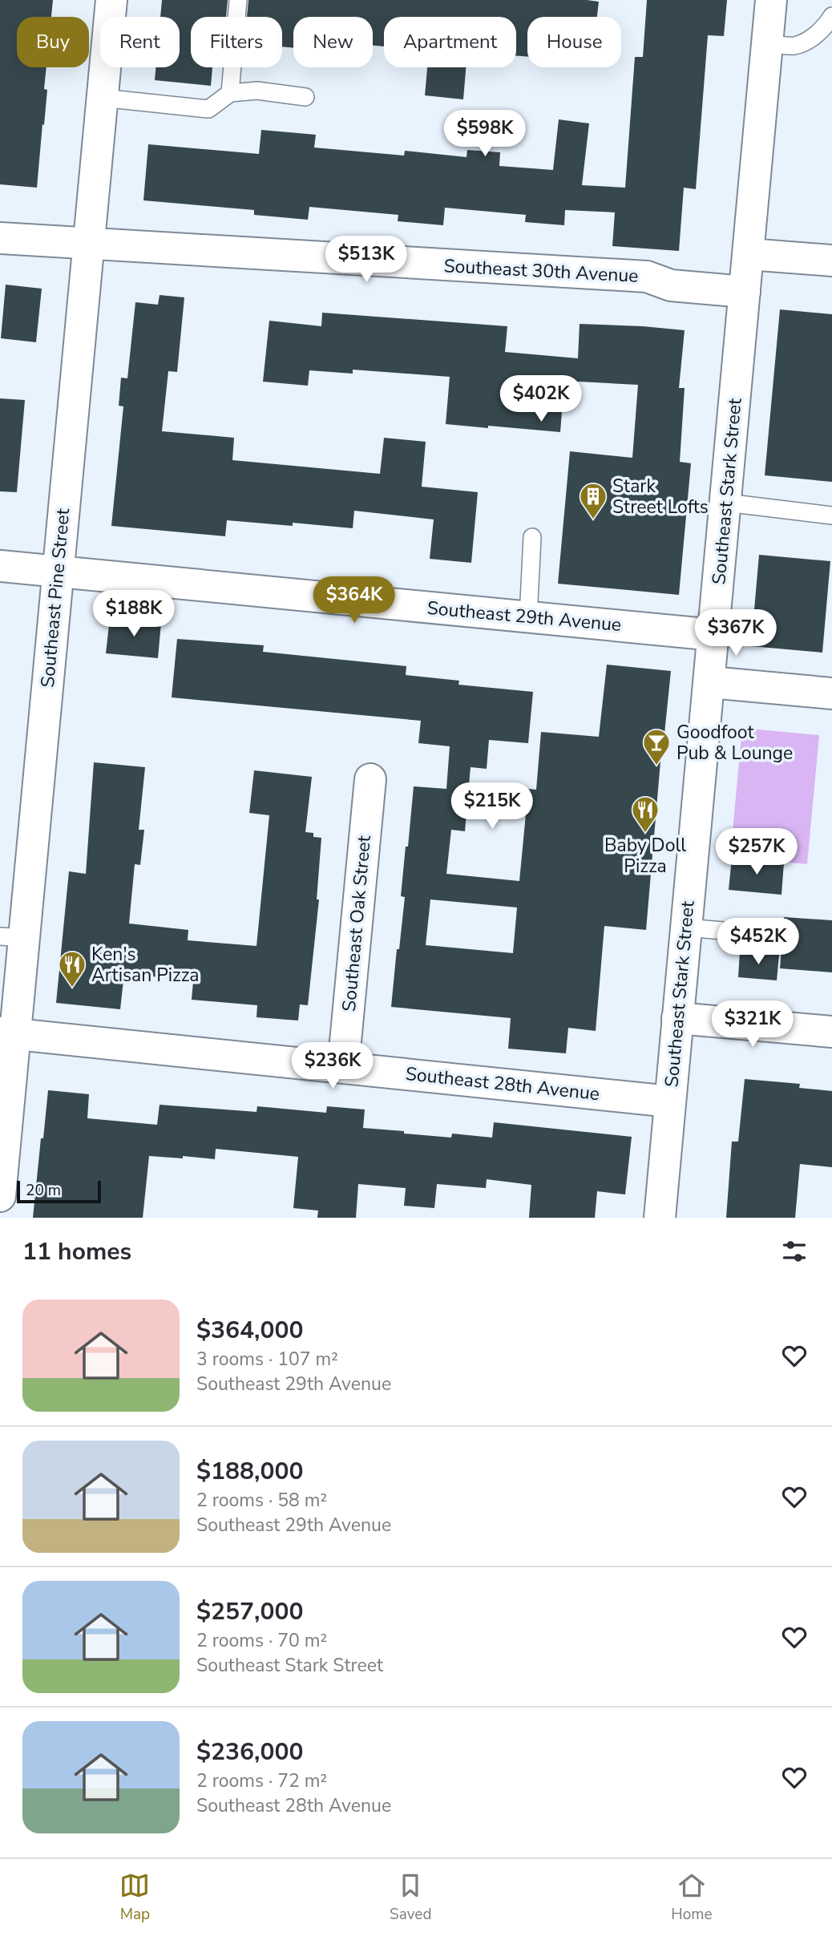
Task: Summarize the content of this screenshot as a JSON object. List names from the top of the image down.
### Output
{
  "streets": {
    "street": [
      "Southeast 30th Avenue",
      "Southeast Stark Street",
      "Southeast Pine Street",
      "Southeast 29th Avenue",
      "Southeast Oak Street",
      "Southeast 28th Avenue"
    ]
  },
  "crossings": [
    ["Southeast 30th Avenue", "Southeast Stark Street"],
    ["Southeast 30th Avenue", "Southeast Pine Street"],
    ["Southeast Stark Street", "Southeast 29th Avenue"],
    ["Southeast Stark Street", "Southeast 28th Avenue"],
    ["Southeast Pine Street", "Southeast 29th Avenue"],
    ["Southeast Pine Street", "Southeast 28th Avenue"],
    ["Southeast Oak Street", "Southeast 28th Avenue"]
  ],
  "places": {
    "building": ["Stark Street Lofts"],
    "bar": ["Goodfoot Pub & Lounge"],
    "restaurant": ["Baby Doll Pizza", "Ken's Artisan Pizza"]
  },
  "scale_bar": "20 m",
  "page": {
    "chip": [
      "Buy",
      "Rent",
      "Filters",
      "New",
      "Apartment",
      "House"
    ],
    "price": [
      "$598K",
      "$513K",
      "$402K",
      "$364K",
      "$188K",
      "$367K",
      "$215K",
      "$257K",
      "$452K",
      "$321K",
      "$236K"
    ],
    "scale": "20 m",
    "heading": "11 homes",
    "list": [
      {
        "name": "$364,000",
        "note": "3 rooms · 107 m² · Southeast 29th Avenue"
      },
      {
        "name": "$188,000",
        "note": "2 rooms · 58 m² · Southeast 29th Avenue"
      },
      {
        "name": "$257,000",
        "note": "2 rooms · 70 m² · Southeast Stark Street"
      },
      {
        "name": "$236,000",
        "note": "2 rooms · 72 m² · Southeast 28th Avenue"
      }
    ],
    "tabs": ["Map", "Saved", "Home"]
  }
}
